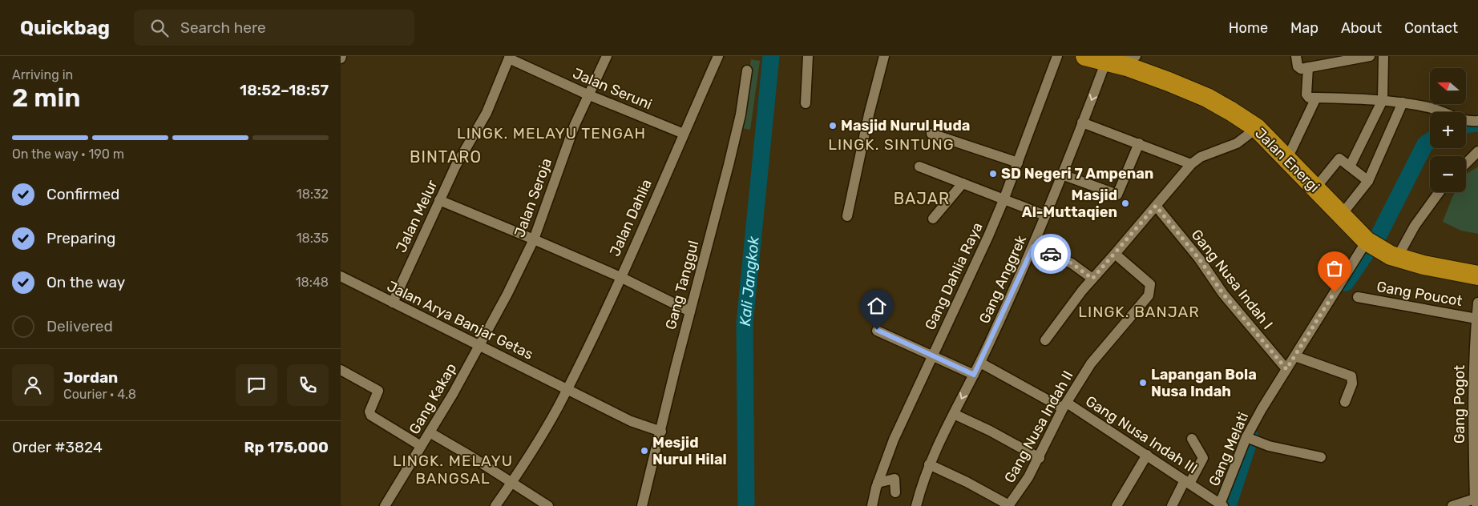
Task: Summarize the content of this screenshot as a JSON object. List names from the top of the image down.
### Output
{
  "streets": {
    "highway": ["Jalan Energi"],
    "street": [
      "Jalan Seruni",
      "Jalan Seroja",
      "Jalan Melur",
      "Jalan Dahlia",
      "Gang Dahlia Raya",
      "Gang Anggrek",
      "Gang Nusa Indah I",
      "Gang Tanggul",
      "Gang Poucot",
      "Jalan Arya Banjar Getas",
      "Gang Kakap",
      "Gang Pogot",
      "Gang Nusa Indah II",
      "Gang Nusa Indah III",
      "Gang Melati"
    ]
  },
  "crossings": [
    ["Jalan Seruni", "Jalan Seroja"],
    ["Jalan Seruni", "Jalan Melur"],
    ["Jalan Seruni", "Jalan Dahlia"],
    ["Jalan Energi", "Gang Anggrek"],
    ["Jalan Energi", "Gang Melati"],
    ["Jalan Seroja", "Jalan Arya Banjar Getas"],
    ["Jalan Seroja", "Gang Kakap"],
    ["Jalan Melur", "Jalan Arya Banjar Getas"],
    ["Jalan Dahlia", "Jalan Arya Banjar Getas"],
    ["Gang Anggrek", "Gang Nusa Indah III"],
    ["Gang Nusa Indah I", "Gang Melati"],
    ["Gang Tanggul", "Jalan Arya Banjar Getas"],
    ["Gang Poucot", "Gang Pogot"],
    ["Jalan Arya Banjar Getas", "Gang Kakap"],
    ["Gang Nusa Indah II", "Gang Nusa Indah III"],
    ["Gang Nusa Indah III", "Gang Melati"]
  ],
  "districts": [
    "LINGK. MELAYU TENGAH",
    "LINGK. SINTUNG",
    "BINTARO",
    "BAJAR",
    "LINGK. BANJAR",
    "LINGK. MELAYU BANGSAL"
  ],
  "water": ["Kali Jangkok"],
  "places": [
    "Masjid Nurul Huda",
    "SD Negeri 7 Ampenan",
    "Masjid Al-Muttaqien",
    "Lapangan Bola Nusa Indah",
    "Mesjid Nurul Hilal"
  ],
  "north": "left",
  "page": {
    "header": "Quickbag",
    "search": "Search here",
    "nav": [
      "Home",
      "Map",
      "About",
      "Contact"
    ],
    "heading": ["2 min", "Arriving in", "18:52–18:57"],
    "panel": [
      "Jordan",
      "Courier · 4.8",
      "Order #3824",
      "Rp 175,000"
    ],
    "map_buttons": ["+", "−"],
    "bar": "On the way · 190 m",
    "list": [
      ["Confirmed", "18:32"],
      ["Preparing", "18:35"],
      ["On the way", "18:48"],
      "Delivered"
    ]
  }
}
